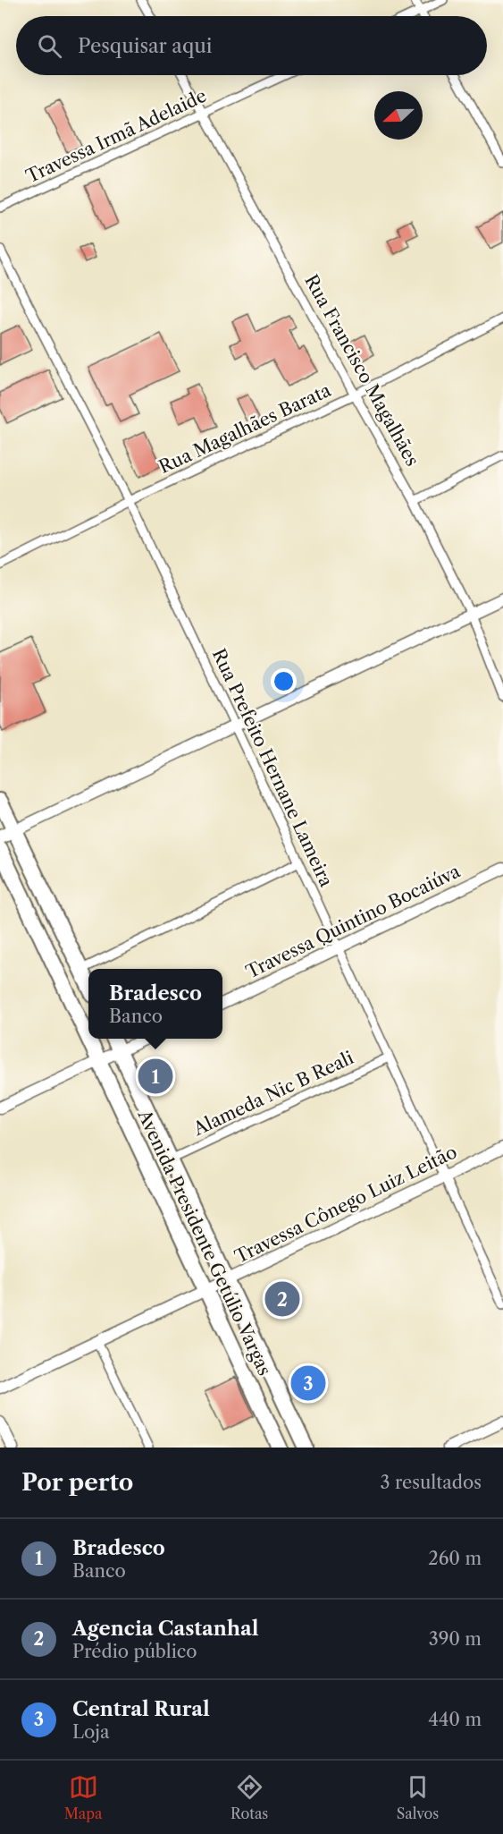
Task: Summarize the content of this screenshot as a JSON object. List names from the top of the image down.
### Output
{
  "streets": {
    "highway": ["Avenida Presidente Getúlio Vargas"],
    "street": [
      "Travessa Irmã Adelaide",
      "Rua Francisco Magalhães",
      "Rua Magalhães Barata",
      "Rua Prefeito Hernane Lameira",
      "Travessa Quintino Bocaiúva",
      "Alameda Nic B Reali",
      "Travessa Cônego Luiz Leitão"
    ]
  },
  "crossings": [
    ["Travessa Irmã Adelaide", "Rua Francisco Magalhães"],
    ["Rua Francisco Magalhães", "Rua Magalhães Barata"],
    ["Rua Magalhães Barata", "Rua Prefeito Hernane Lameira"],
    ["Rua Prefeito Hernane Lameira", "Travessa Quintino Bocaiúva"],
    ["Rua Prefeito Hernane Lameira", "Alameda Nic B Reali"],
    ["Rua Prefeito Hernane Lameira", "Travessa Cônego Luiz Leitão"],
    ["Alameda Nic B Reali", "Avenida Presidente Getúlio Vargas"],
    ["Travessa Cônego Luiz Leitão", "Avenida Presidente Getúlio Vargas"]
  ],
  "north": "left",
  "page": {
    "search": "Pesquisar aqui",
    "popup": ["Bradesco", "Banco"],
    "pins": ["1", "2", "3"],
    "heading": ["Por perto", "3 resultados"],
    "list": [
      {
        "mark": "1",
        "name": "Bradesco",
        "note": "Banco",
        "value": "260 m"
      },
      {
        "mark": "2",
        "name": "Agencia Castanhal",
        "note": "Prédio público",
        "value": "390 m"
      },
      {
        "mark": "3",
        "name": "Central Rural",
        "note": "Loja",
        "value": "440 m"
      }
    ],
    "nav": ["Mapa", "Rotas", "Salvos"]
  }
}
